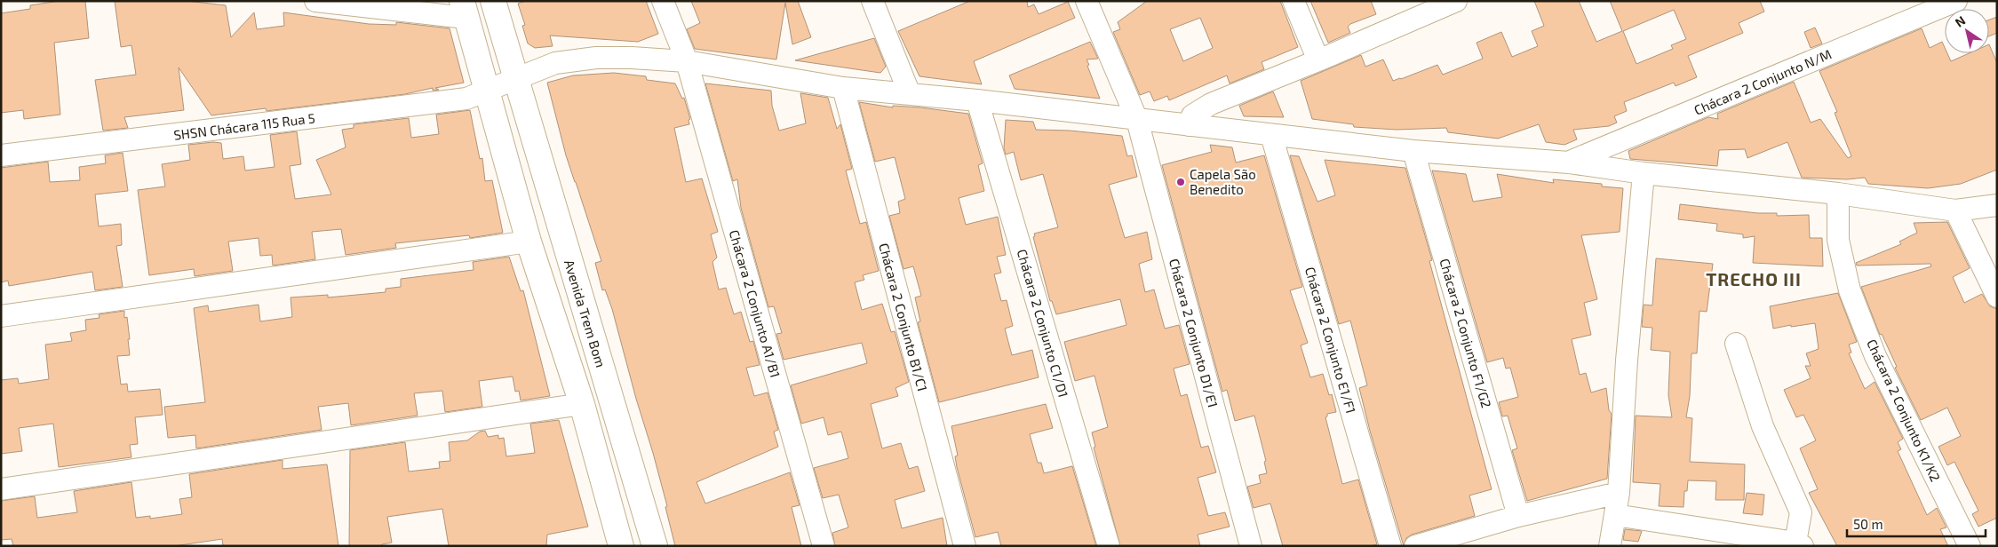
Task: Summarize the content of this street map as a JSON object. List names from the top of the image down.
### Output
{
  "streets": {
    "street": [
      "Chácara 2 Conjunto N/M",
      "SHSN Chácara 115 Rua 5",
      "Chácara 2 Conjunto A1/B1",
      "Avenida Trem Bom",
      "Chácara 2 Conjunto B1/C1",
      "Chácara 2 Conjunto C1/D1",
      "Chácara 2 Conjunto D1/E1",
      "Chácara 2 Conjunto F1/G2",
      "Chácara 2 Conjunto E1/F1",
      "Chácara 2 Conjunto K1/K2"
    ]
  },
  "districts": ["TRECHO III"],
  "places": ["Capela São Benedito"],
  "scale_bar": "50 m",
  "north": "top left"
}
